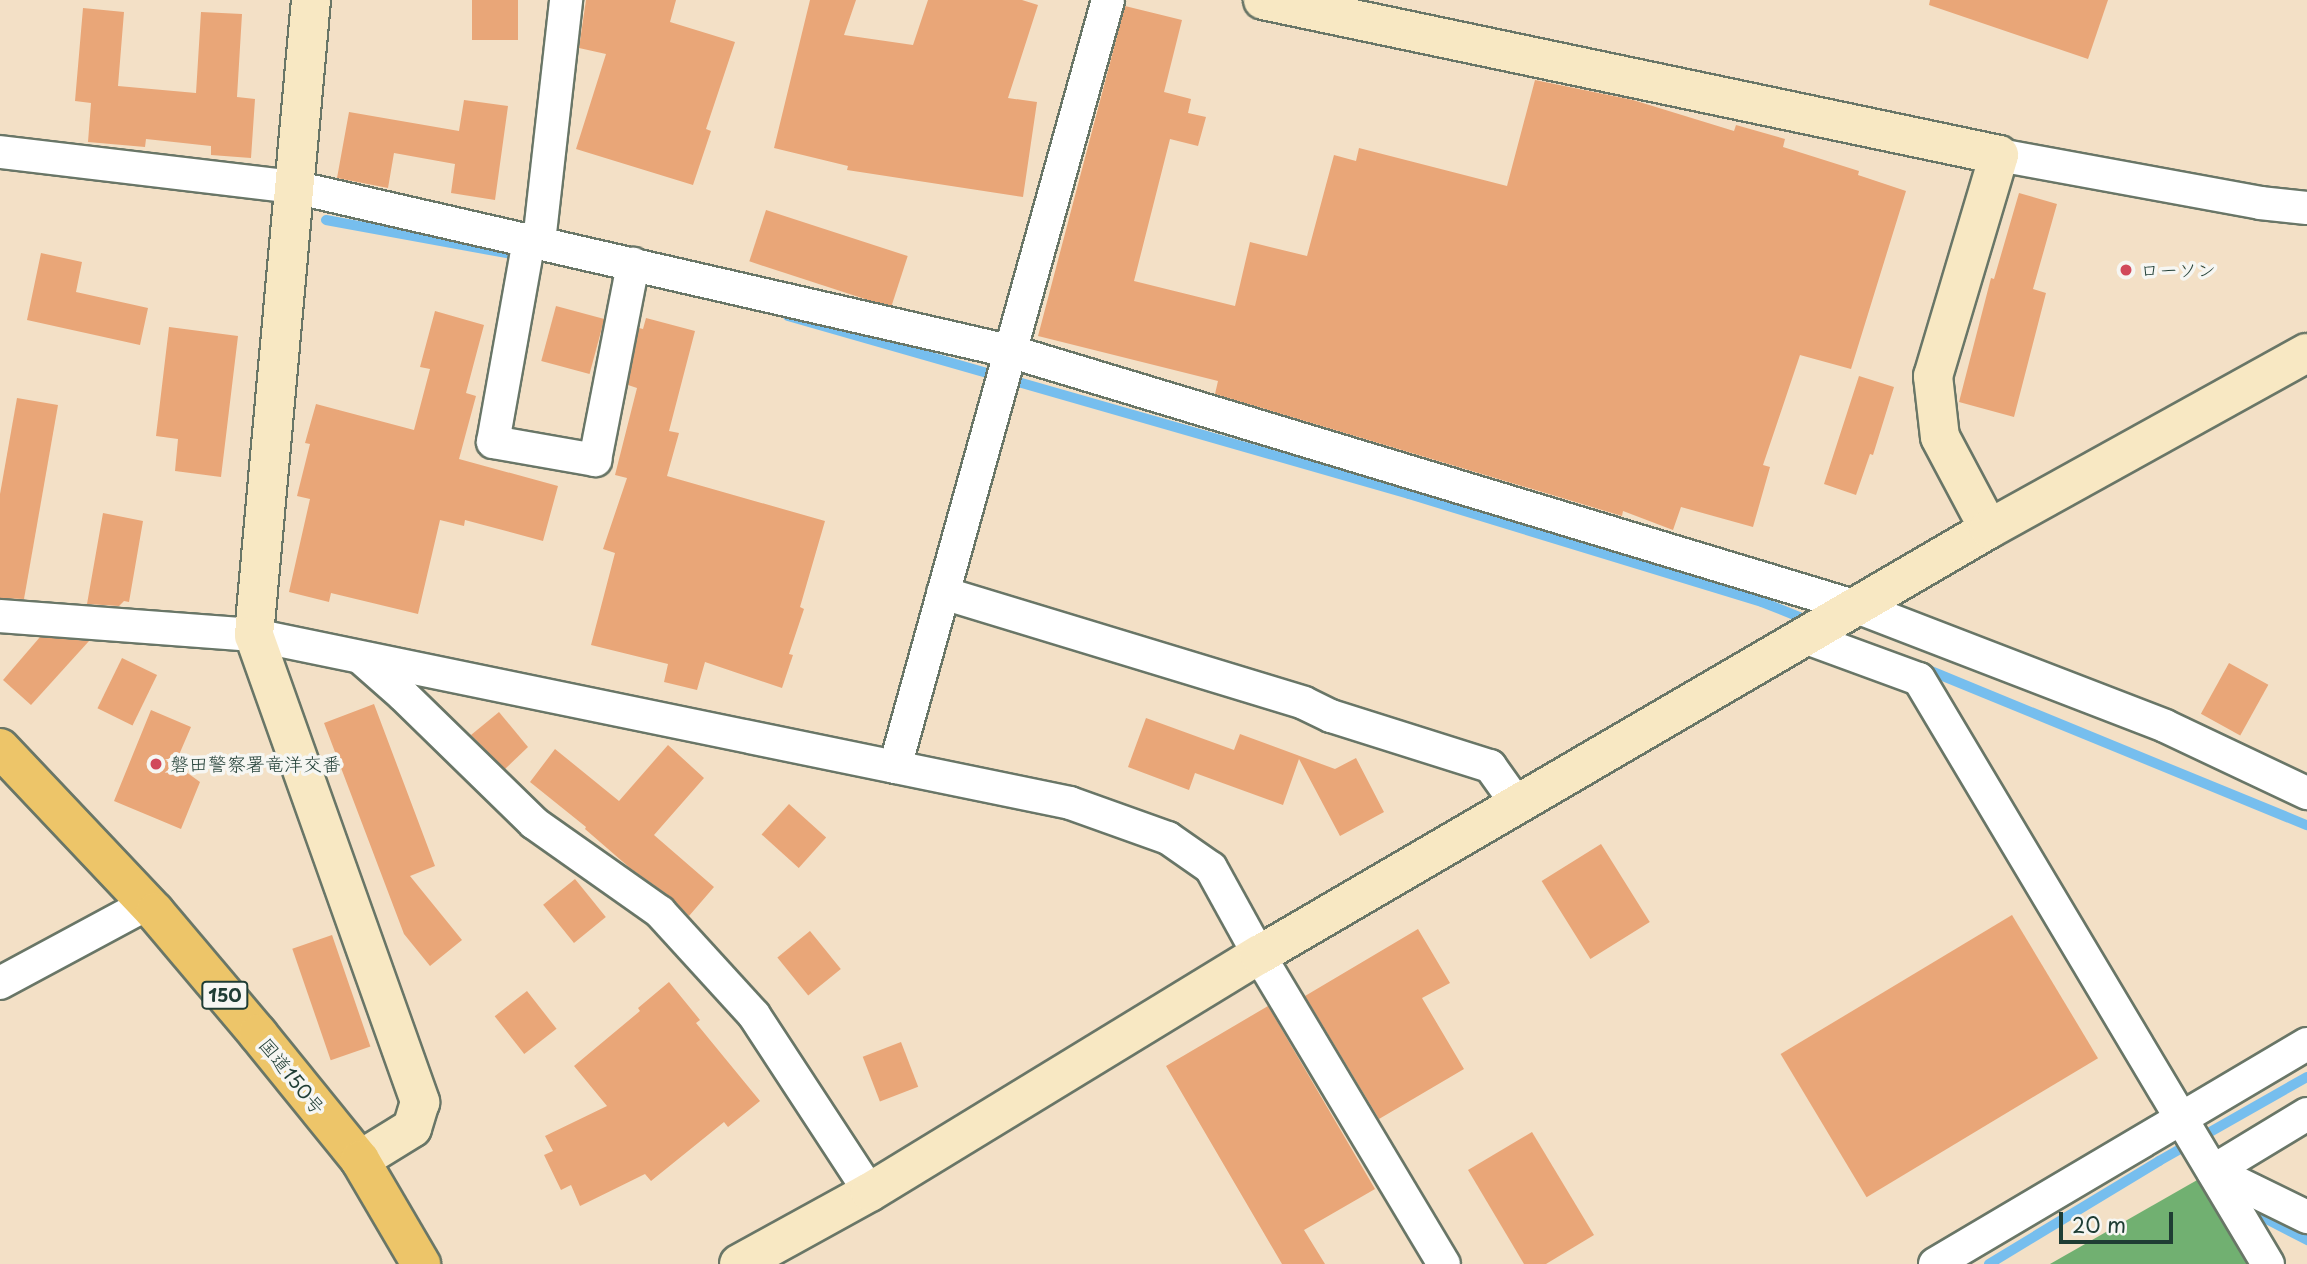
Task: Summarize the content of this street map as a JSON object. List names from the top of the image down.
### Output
{
  "streets": {
    "highway": ["150", "国道150号"]
  },
  "places": ["ローソン", "磐田警察署竜洋交番"],
  "scale_bar": "20 m"
}
